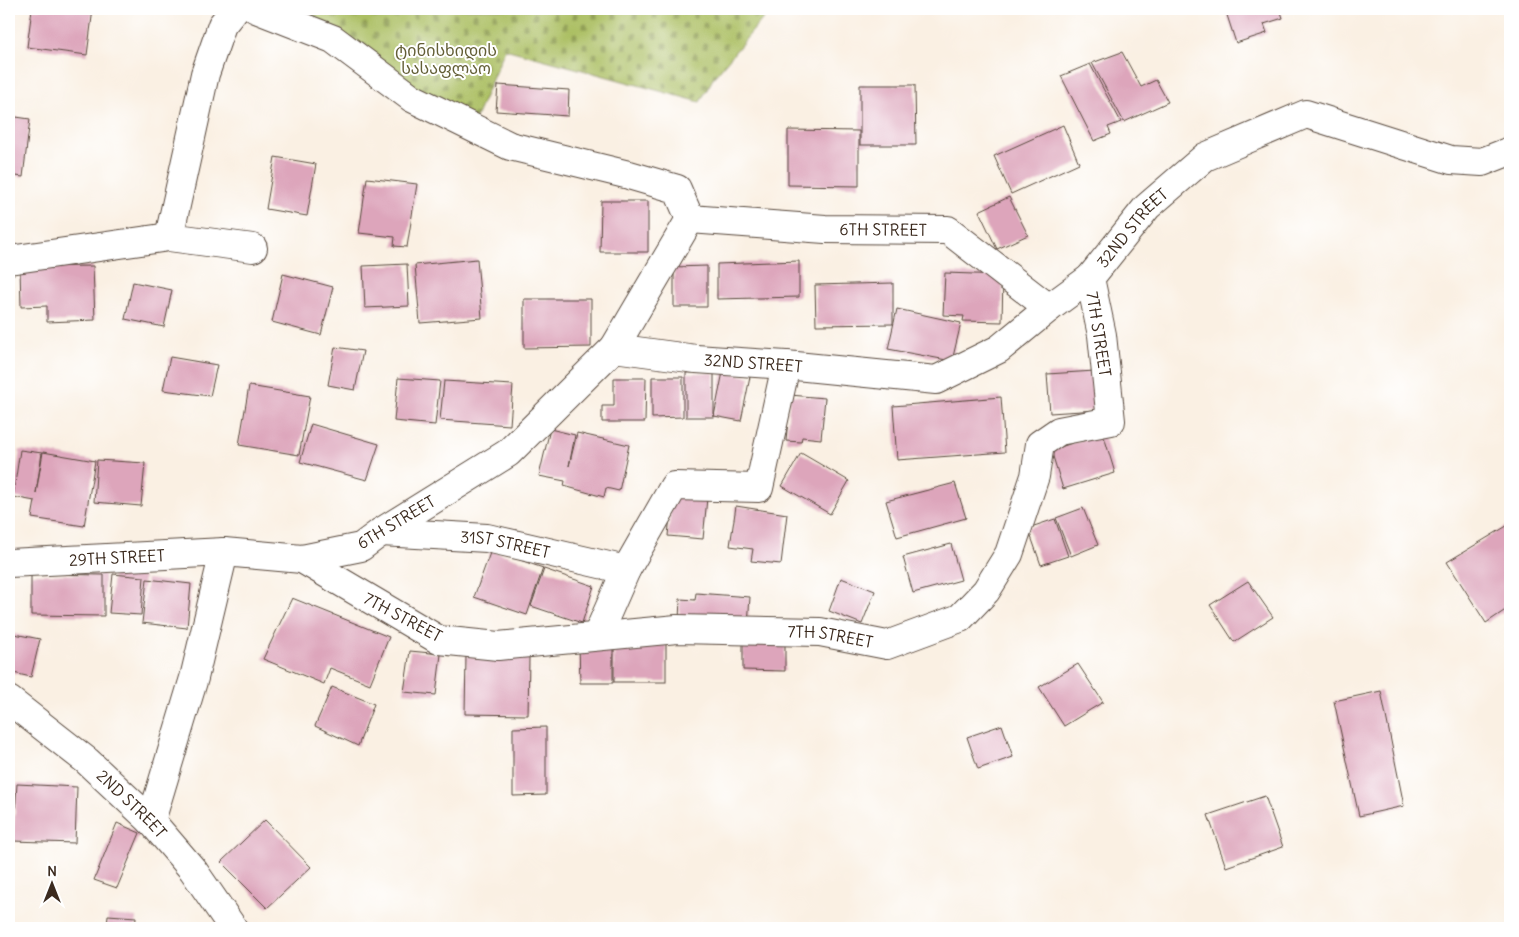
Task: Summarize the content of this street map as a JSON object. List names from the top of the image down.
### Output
{
  "streets": {
    "street": [
      "6TH STREET",
      "32ND STREET",
      "7TH STREET",
      "31ST STREET",
      "29TH STREET",
      "2ND STREET"
    ]
  },
  "crossings": [
    ["6TH STREET", "32ND STREET"],
    ["6TH STREET", "7TH STREET"],
    ["6TH STREET", "31ST STREET"],
    ["6TH STREET", "29TH STREET"],
    ["32ND STREET", "7TH STREET"]
  ],
  "parks": ["ტინისხიდის სასაფლაო"],
  "north": "top"
}
